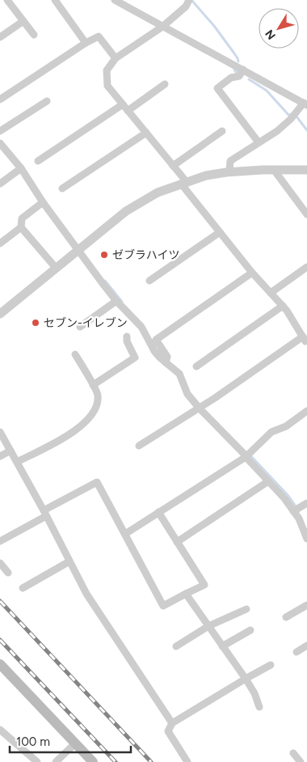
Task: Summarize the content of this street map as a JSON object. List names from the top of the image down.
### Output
{
  "places": ["ゼブラハイツ", "セブン-イレブン"],
  "scale_bar": "100 m",
  "north": "bottom left"
}
